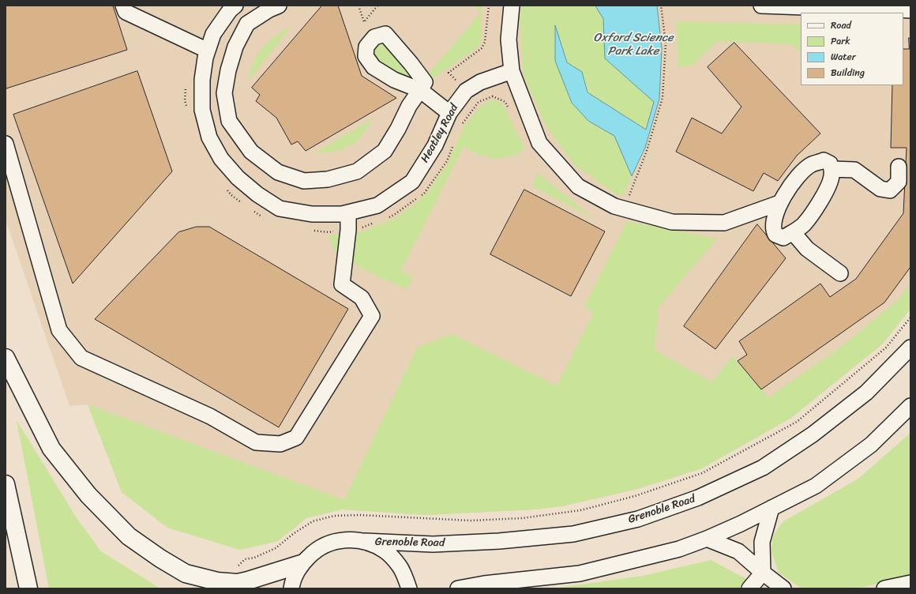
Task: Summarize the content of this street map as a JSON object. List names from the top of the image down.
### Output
{
  "streets": {
    "street": ["Heatley Road", "Grenoble Road"]
  },
  "water": ["Oxford Science Park Lake"],
  "legend": [
    "Road",
    "Park",
    "Water",
    "Building"
  ]
}
